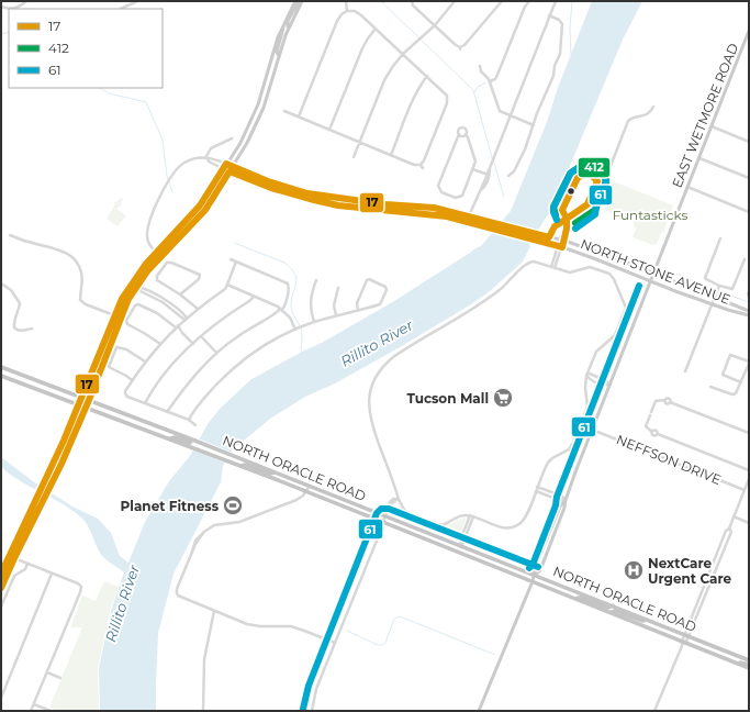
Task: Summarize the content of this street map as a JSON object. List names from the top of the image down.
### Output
{
  "streets": {
    "highway": ["NORTH ORACLE ROAD"],
    "main road": ["EAST WETMORE ROAD", "NORTH STONE AVENUE"],
    "street": ["NEFFSON DRIVE"]
  },
  "crossings": [
    ["EAST WETMORE ROAD", "NORTH STONE AVENUE"],
    ["EAST WETMORE ROAD", "NEFFSON DRIVE"],
    ["EAST WETMORE ROAD", "NORTH ORACLE ROAD"]
  ],
  "water": ["Rillito River"],
  "parks": ["Funtasticks"],
  "places": {
    "supermarket": ["Tucson Mall"],
    "sports": ["Planet Fitness"],
    "hospital": ["NextCare Urgent Care"]
  },
  "lines": ["transit line 17", "transit line 412", "transit line 61"],
  "legend": ["17", "412", "61"]
}
